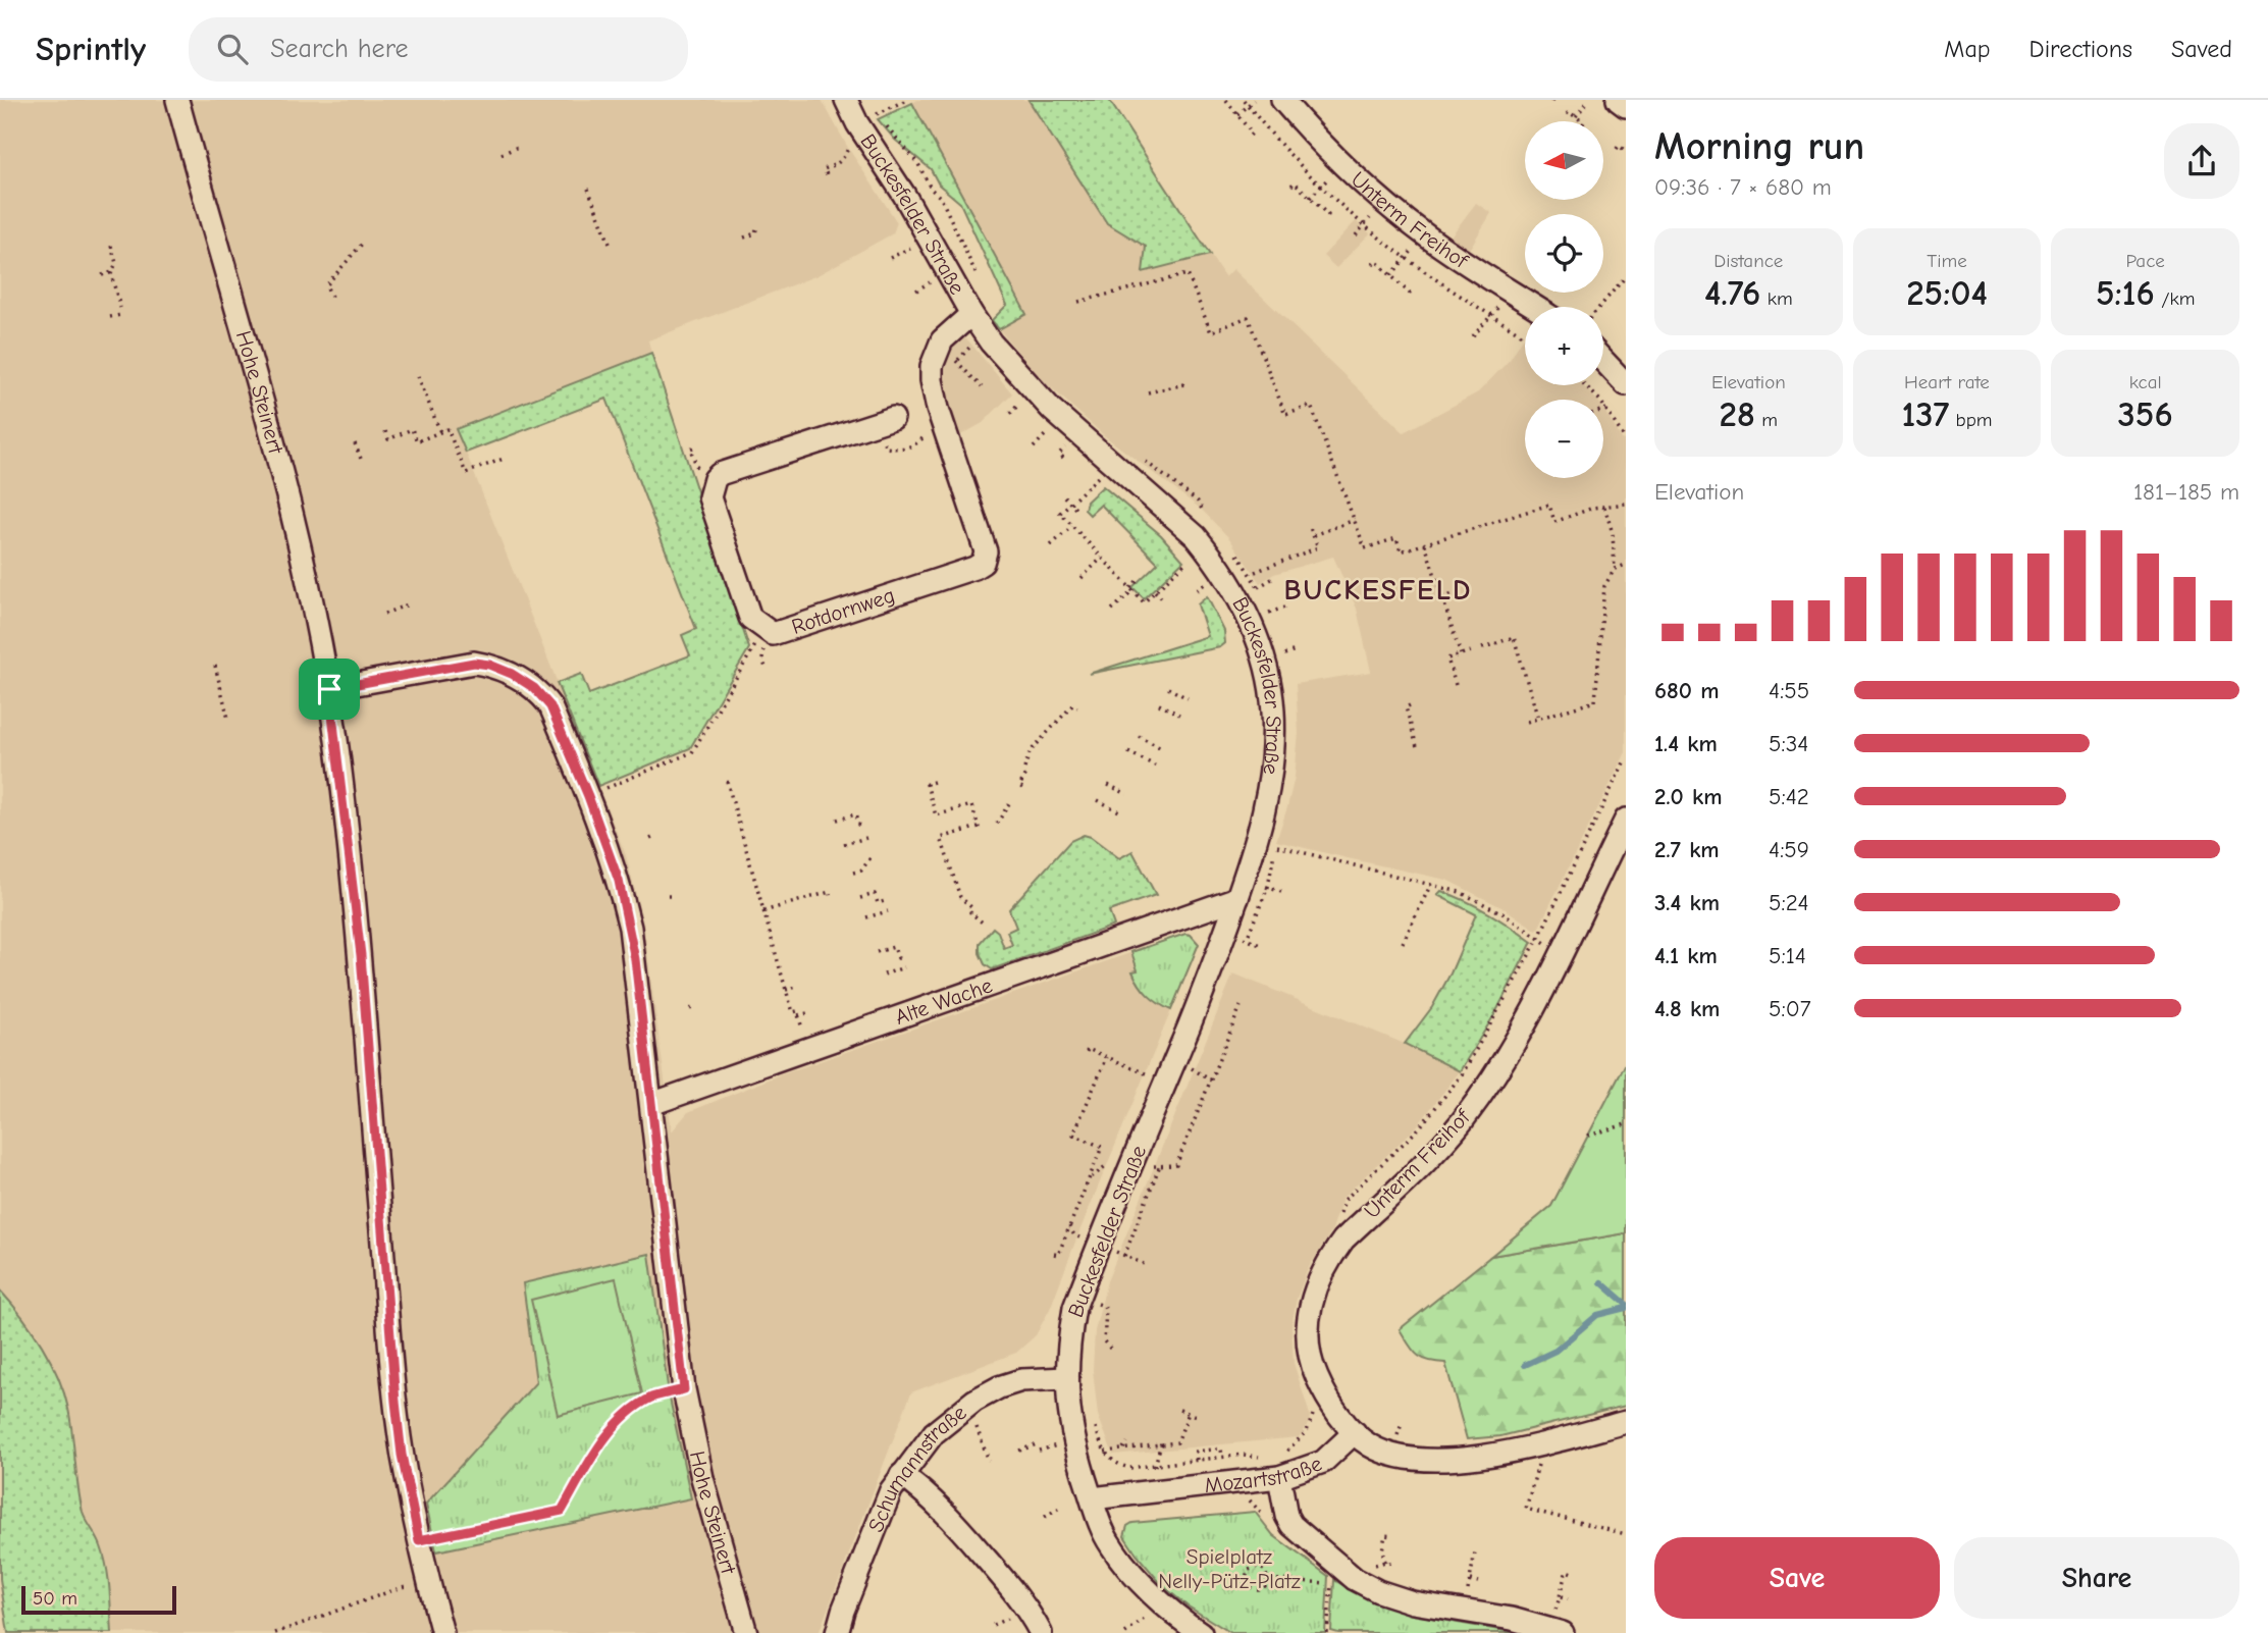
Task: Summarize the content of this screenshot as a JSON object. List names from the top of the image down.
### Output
{
  "streets": {
    "street": [
      "Buckesfelder Straße",
      "Unterm Freihof",
      "Hohe Steinert",
      "Rotdornweg",
      "Alte Wache",
      "Schumannstraße",
      "Mozartstraße"
    ]
  },
  "crossings": [
    ["Buckesfelder Straße", "Rotdornweg"],
    ["Buckesfelder Straße", "Alte Wache"],
    ["Buckesfelder Straße", "Schumannstraße"],
    ["Buckesfelder Straße", "Mozartstraße"],
    ["Unterm Freihof", "Mozartstraße"],
    ["Hohe Steinert", "Alte Wache"]
  ],
  "districts": ["BUCKESFELD"],
  "parks": ["Spielplatz Nelly-Pütz-Platz"],
  "scale_bar": "50 m",
  "north": "left",
  "page": {
    "header": "Sprintly",
    "search": "Search here",
    "nav": ["Map", "Directions", "Saved"],
    "heading": ["Morning run", "09:36 · 7 × 680 m"],
    "map_buttons": ["+", "−"],
    "stats": [
      ["Distance", "4.76 km"],
      ["Time", "25:04"],
      ["Pace", "5:16 /km"],
      ["Elevation", "28 m"],
      ["Heart rate", "137 bpm"],
      ["kcal", "356"]
    ],
    "chart": ["Elevation", "181–185 m"],
    "list": [
      {
        "name": "680 m",
        "note": "4:55"
      },
      {
        "name": "1.4 km",
        "note": "5:34"
      },
      {
        "name": "2.0 km",
        "note": "5:42"
      },
      {
        "name": "2.7 km",
        "note": "4:59"
      },
      {
        "name": "3.4 km",
        "note": "5:24"
      },
      {
        "name": "4.1 km",
        "note": "5:14"
      },
      {
        "name": "4.8 km",
        "note": "5:07"
      }
    ],
    "buttons": ["Save", "Share"],
    "scale": "50 m"
  }
}
